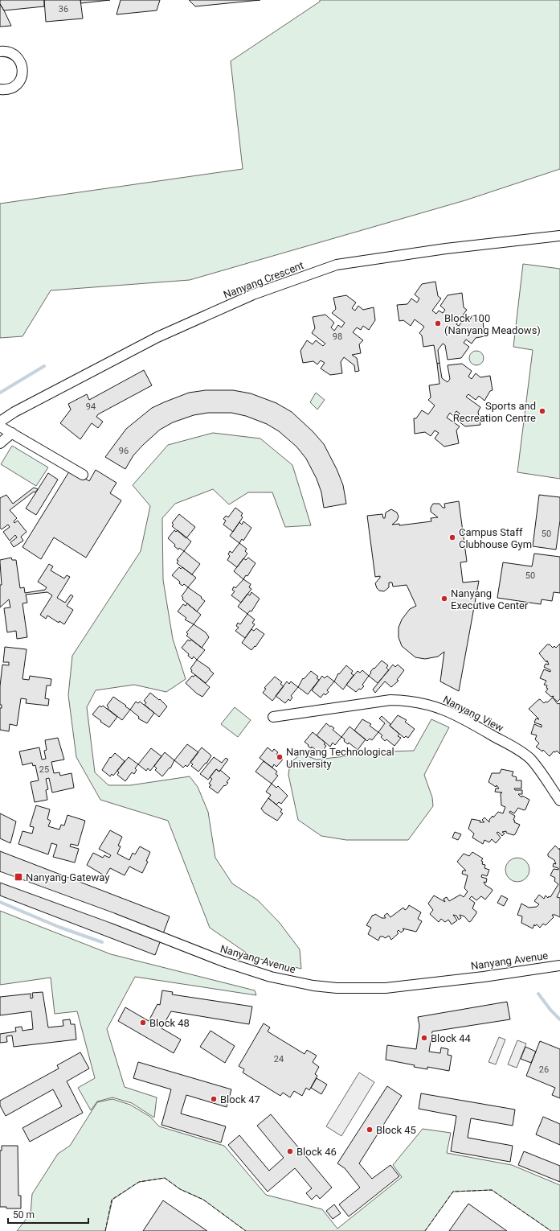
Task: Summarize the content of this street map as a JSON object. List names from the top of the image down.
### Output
{
  "streets": {
    "street": ["Nanyang Crescent", "Nanyang View", "Nanyang Avenue"]
  },
  "places": {
    "other": [
      "Block 100 (Nanyang Meadows)",
      "Sports and Recreation Centre",
      "Campus Staff Clubhouse Gym",
      "Nanyang Executive Center",
      "Nanyang Technological University",
      "Block 48",
      "Block 44",
      "Block 47",
      "Block 45",
      "Block 46"
    ],
    "transit": ["Nanyang Gateway"]
  },
  "house_numbers": [
    "36",
    "98",
    "94",
    "96",
    "50",
    "50",
    "25",
    "24",
    "26"
  ],
  "scale_bar": "50 m"
}
